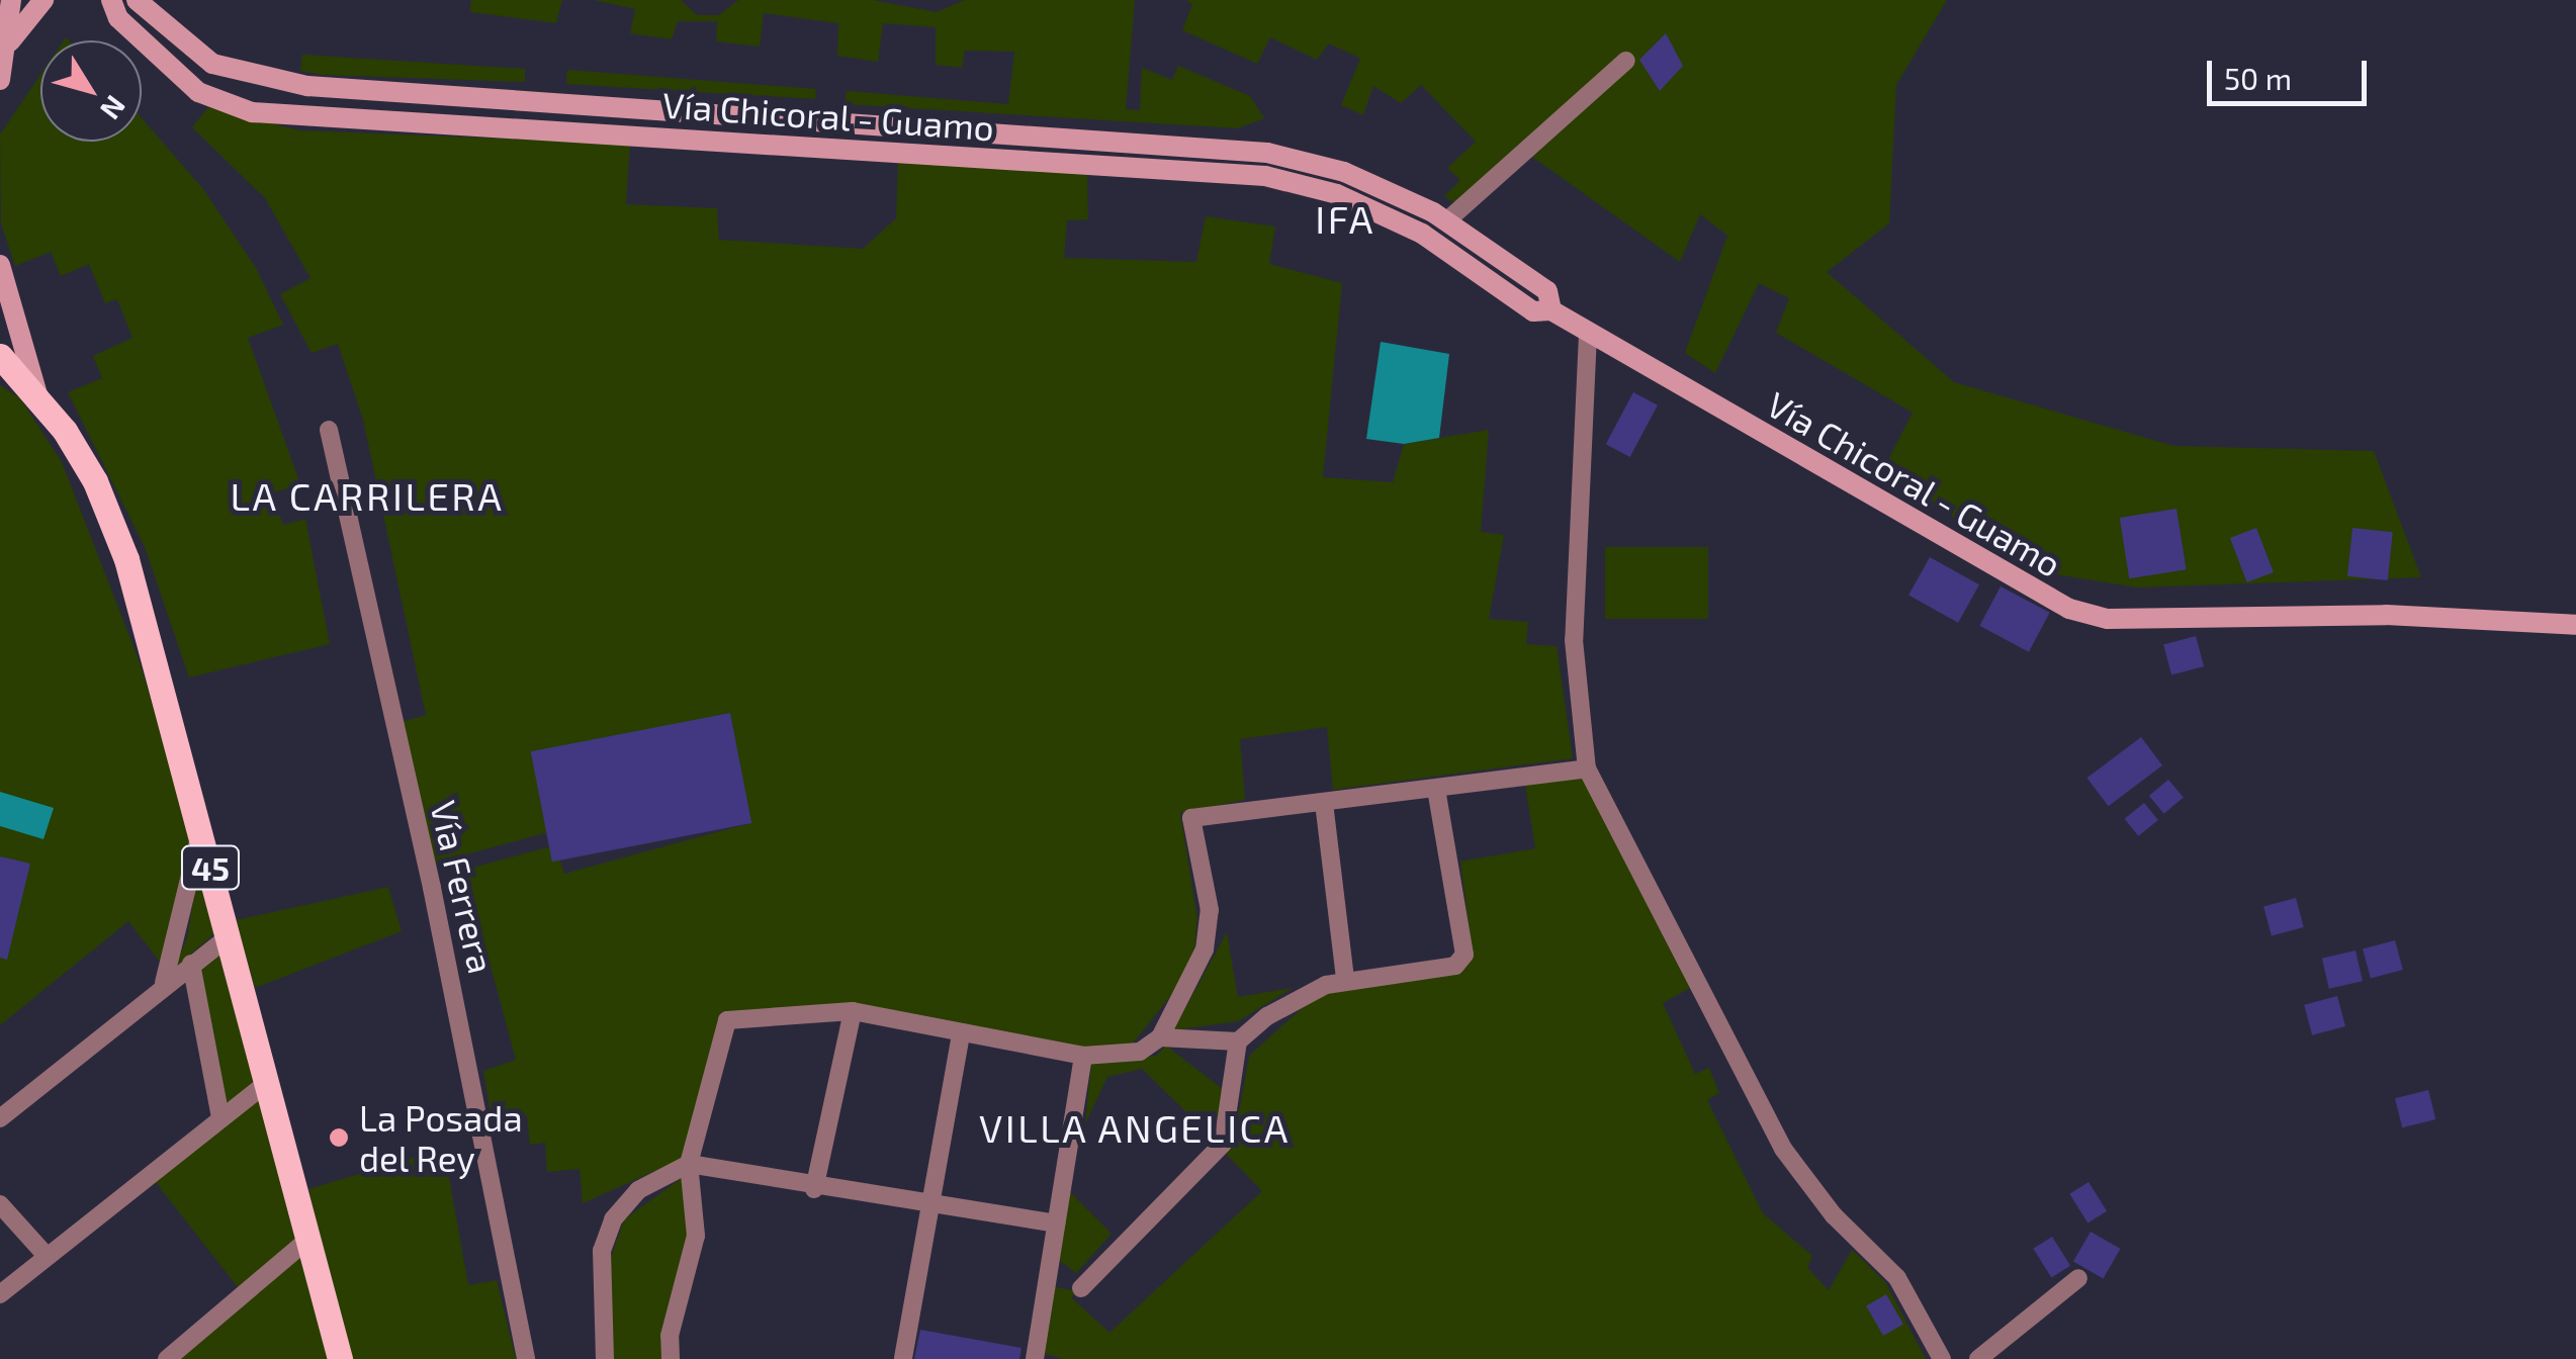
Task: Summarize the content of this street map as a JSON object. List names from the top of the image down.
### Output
{
  "streets": {
    "main road": ["45"],
    "street": ["Vía Chicoral - Guamo", "Vía Ferrera"]
  },
  "districts": ["IFA", "LA CARRILERA", "VILLA ANGELICA"],
  "places": ["La Posada del Rey"],
  "scale_bar": "50 m",
  "north": "bottom right"
}
